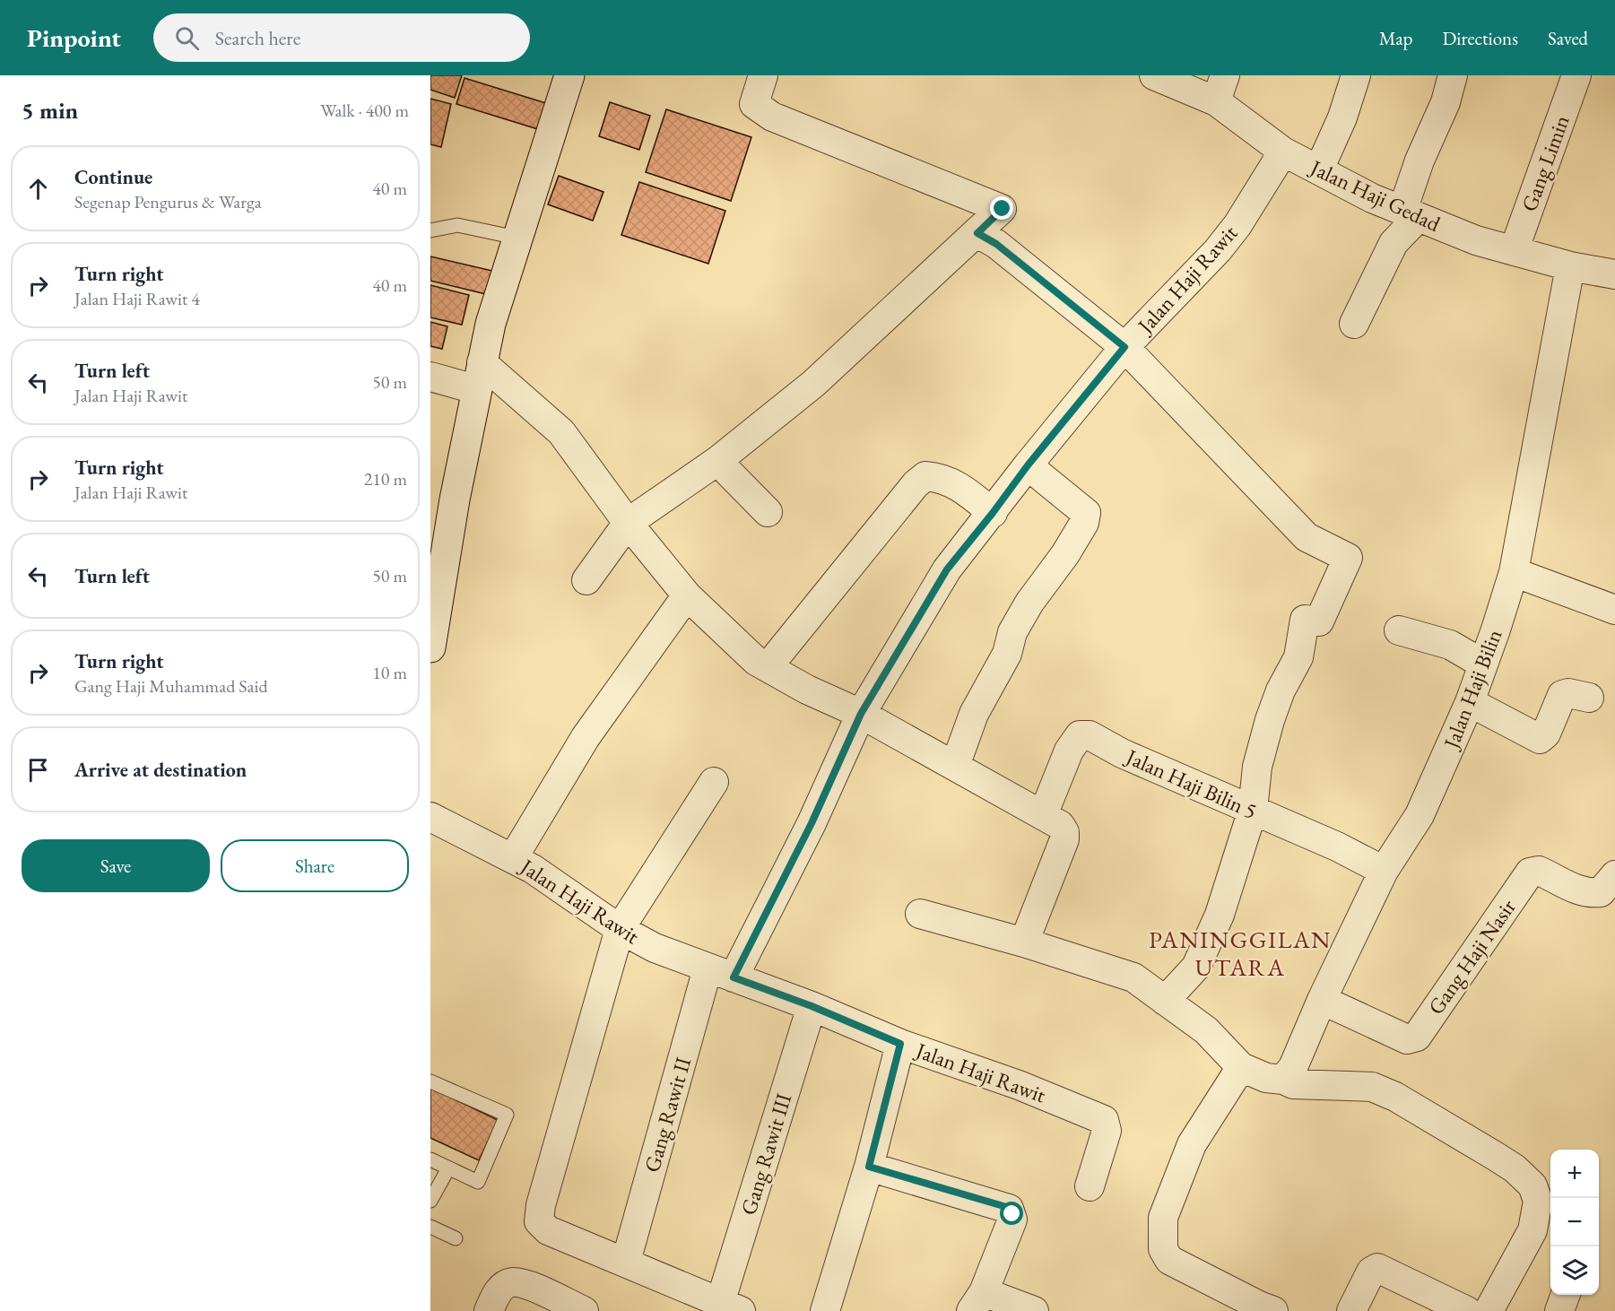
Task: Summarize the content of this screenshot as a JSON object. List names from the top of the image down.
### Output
{
  "streets": {
    "street": [
      "Gang Limin",
      "Jalan Haji Gedad",
      "Jalan Haji Rawit",
      "Jalan Haji Bilin",
      "Jalan Haji Bilin 5",
      "Gang Haji Nasir",
      "Gang Rawit II",
      "Gang Rawit III"
    ]
  },
  "crossings": [
    ["Gang Limin", "Jalan Haji Gedad"],
    ["Jalan Haji Gedad", "Jalan Haji Rawit"],
    ["Jalan Haji Gedad", "Jalan Haji Bilin"],
    ["Jalan Haji Rawit", "Gang Rawit II"],
    ["Jalan Haji Rawit", "Gang Rawit III"],
    ["Jalan Haji Bilin", "Jalan Haji Bilin 5"],
    ["Jalan Haji Bilin", "Gang Haji Nasir"]
  ],
  "districts": ["PANINGGILAN UTARA"],
  "page": {
    "header": "Pinpoint",
    "search": "Search here",
    "nav": ["Map", "Directions", "Saved"],
    "heading": ["5 min", "Walk · 400 m"],
    "list": [
      ["Continue", "Segenap Pengurus & Warga", "40 m"],
      ["Turn right", "Jalan Haji Rawit 4", "40 m"],
      ["Turn left", "Jalan Haji Rawit", "50 m"],
      ["Turn right", "Jalan Haji Rawit", "210 m"],
      ["Turn left", "50 m"],
      ["Turn right", "Gang Haji Muhammad Said", "10 m"],
      "Arrive at destination"
    ],
    "buttons": ["Save", "Share"],
    "map_buttons": ["+", "−"]
  }
}
